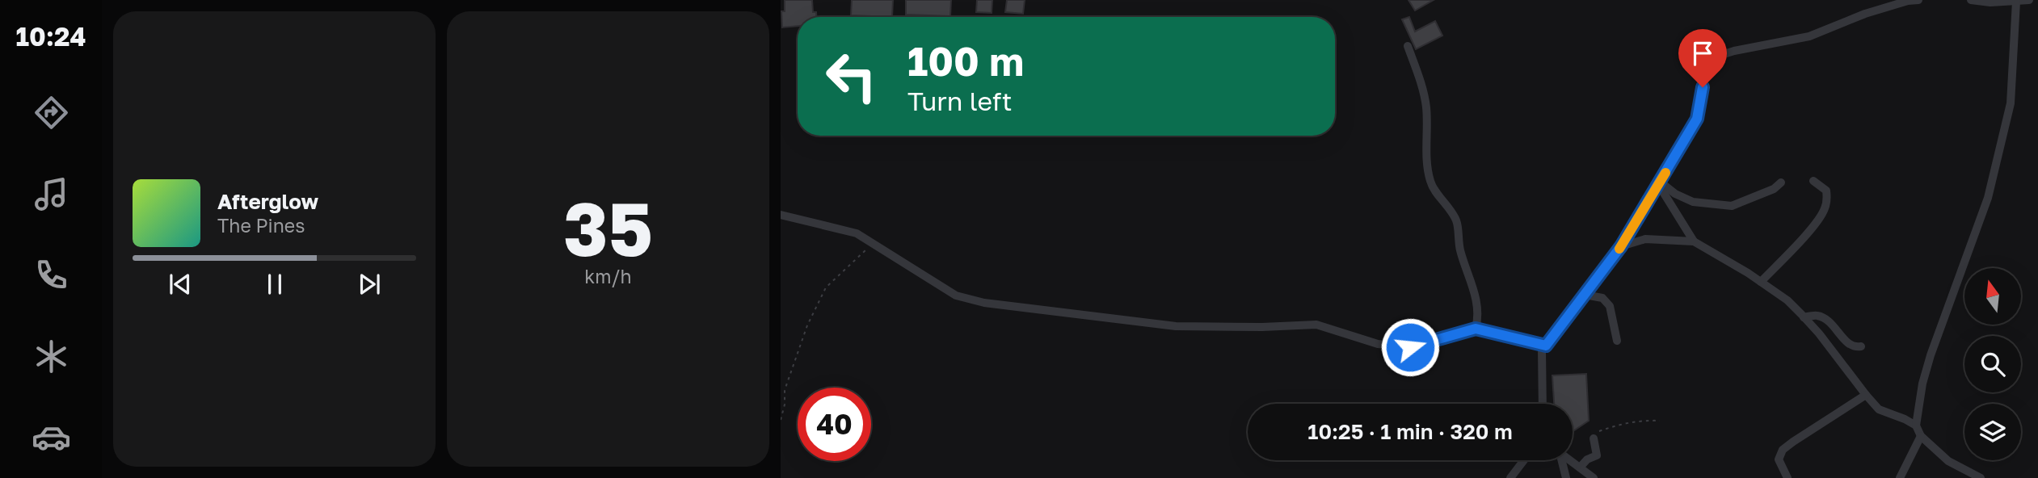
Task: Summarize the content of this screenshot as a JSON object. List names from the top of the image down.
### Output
{
  "north": "top",
  "page": {
    "tabs": "10:24",
    "tile": ["35", "km/h"],
    "turn": ["100 m", "Turn left"],
    "song": ["Afterglow", "The Pines"],
    "limit": "40",
    "trip": "10:25 · 1 min · 320 m"
  }
}
